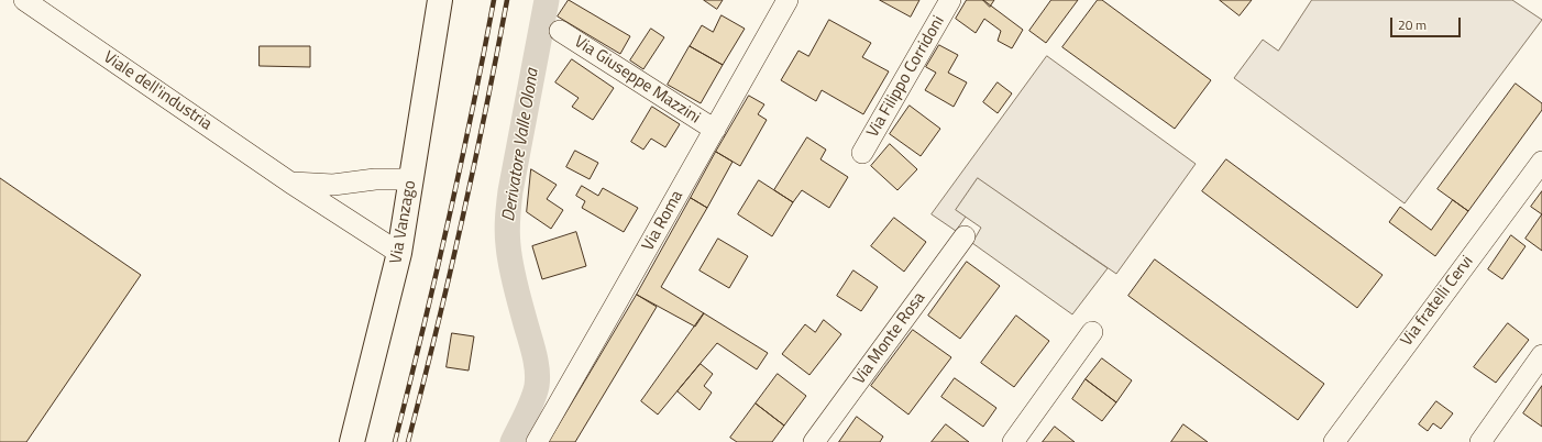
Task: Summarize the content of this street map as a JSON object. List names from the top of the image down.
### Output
{
  "streets": {
    "street": [
      "Via Filippo Corridoni",
      "Via Giuseppe Mazzini",
      "Viale dell'industria",
      "Via Roma",
      "Via Vanzago",
      "Via fratelli Cervi",
      "Via Monte Rosa"
    ]
  },
  "crossings": [
    ["Via Giuseppe Mazzini", "Via Roma"],
    ["Viale dell'industria", "Via Vanzago"]
  ],
  "water": ["Derivatore Valle Olona"],
  "scale_bar": "20 m"
}
